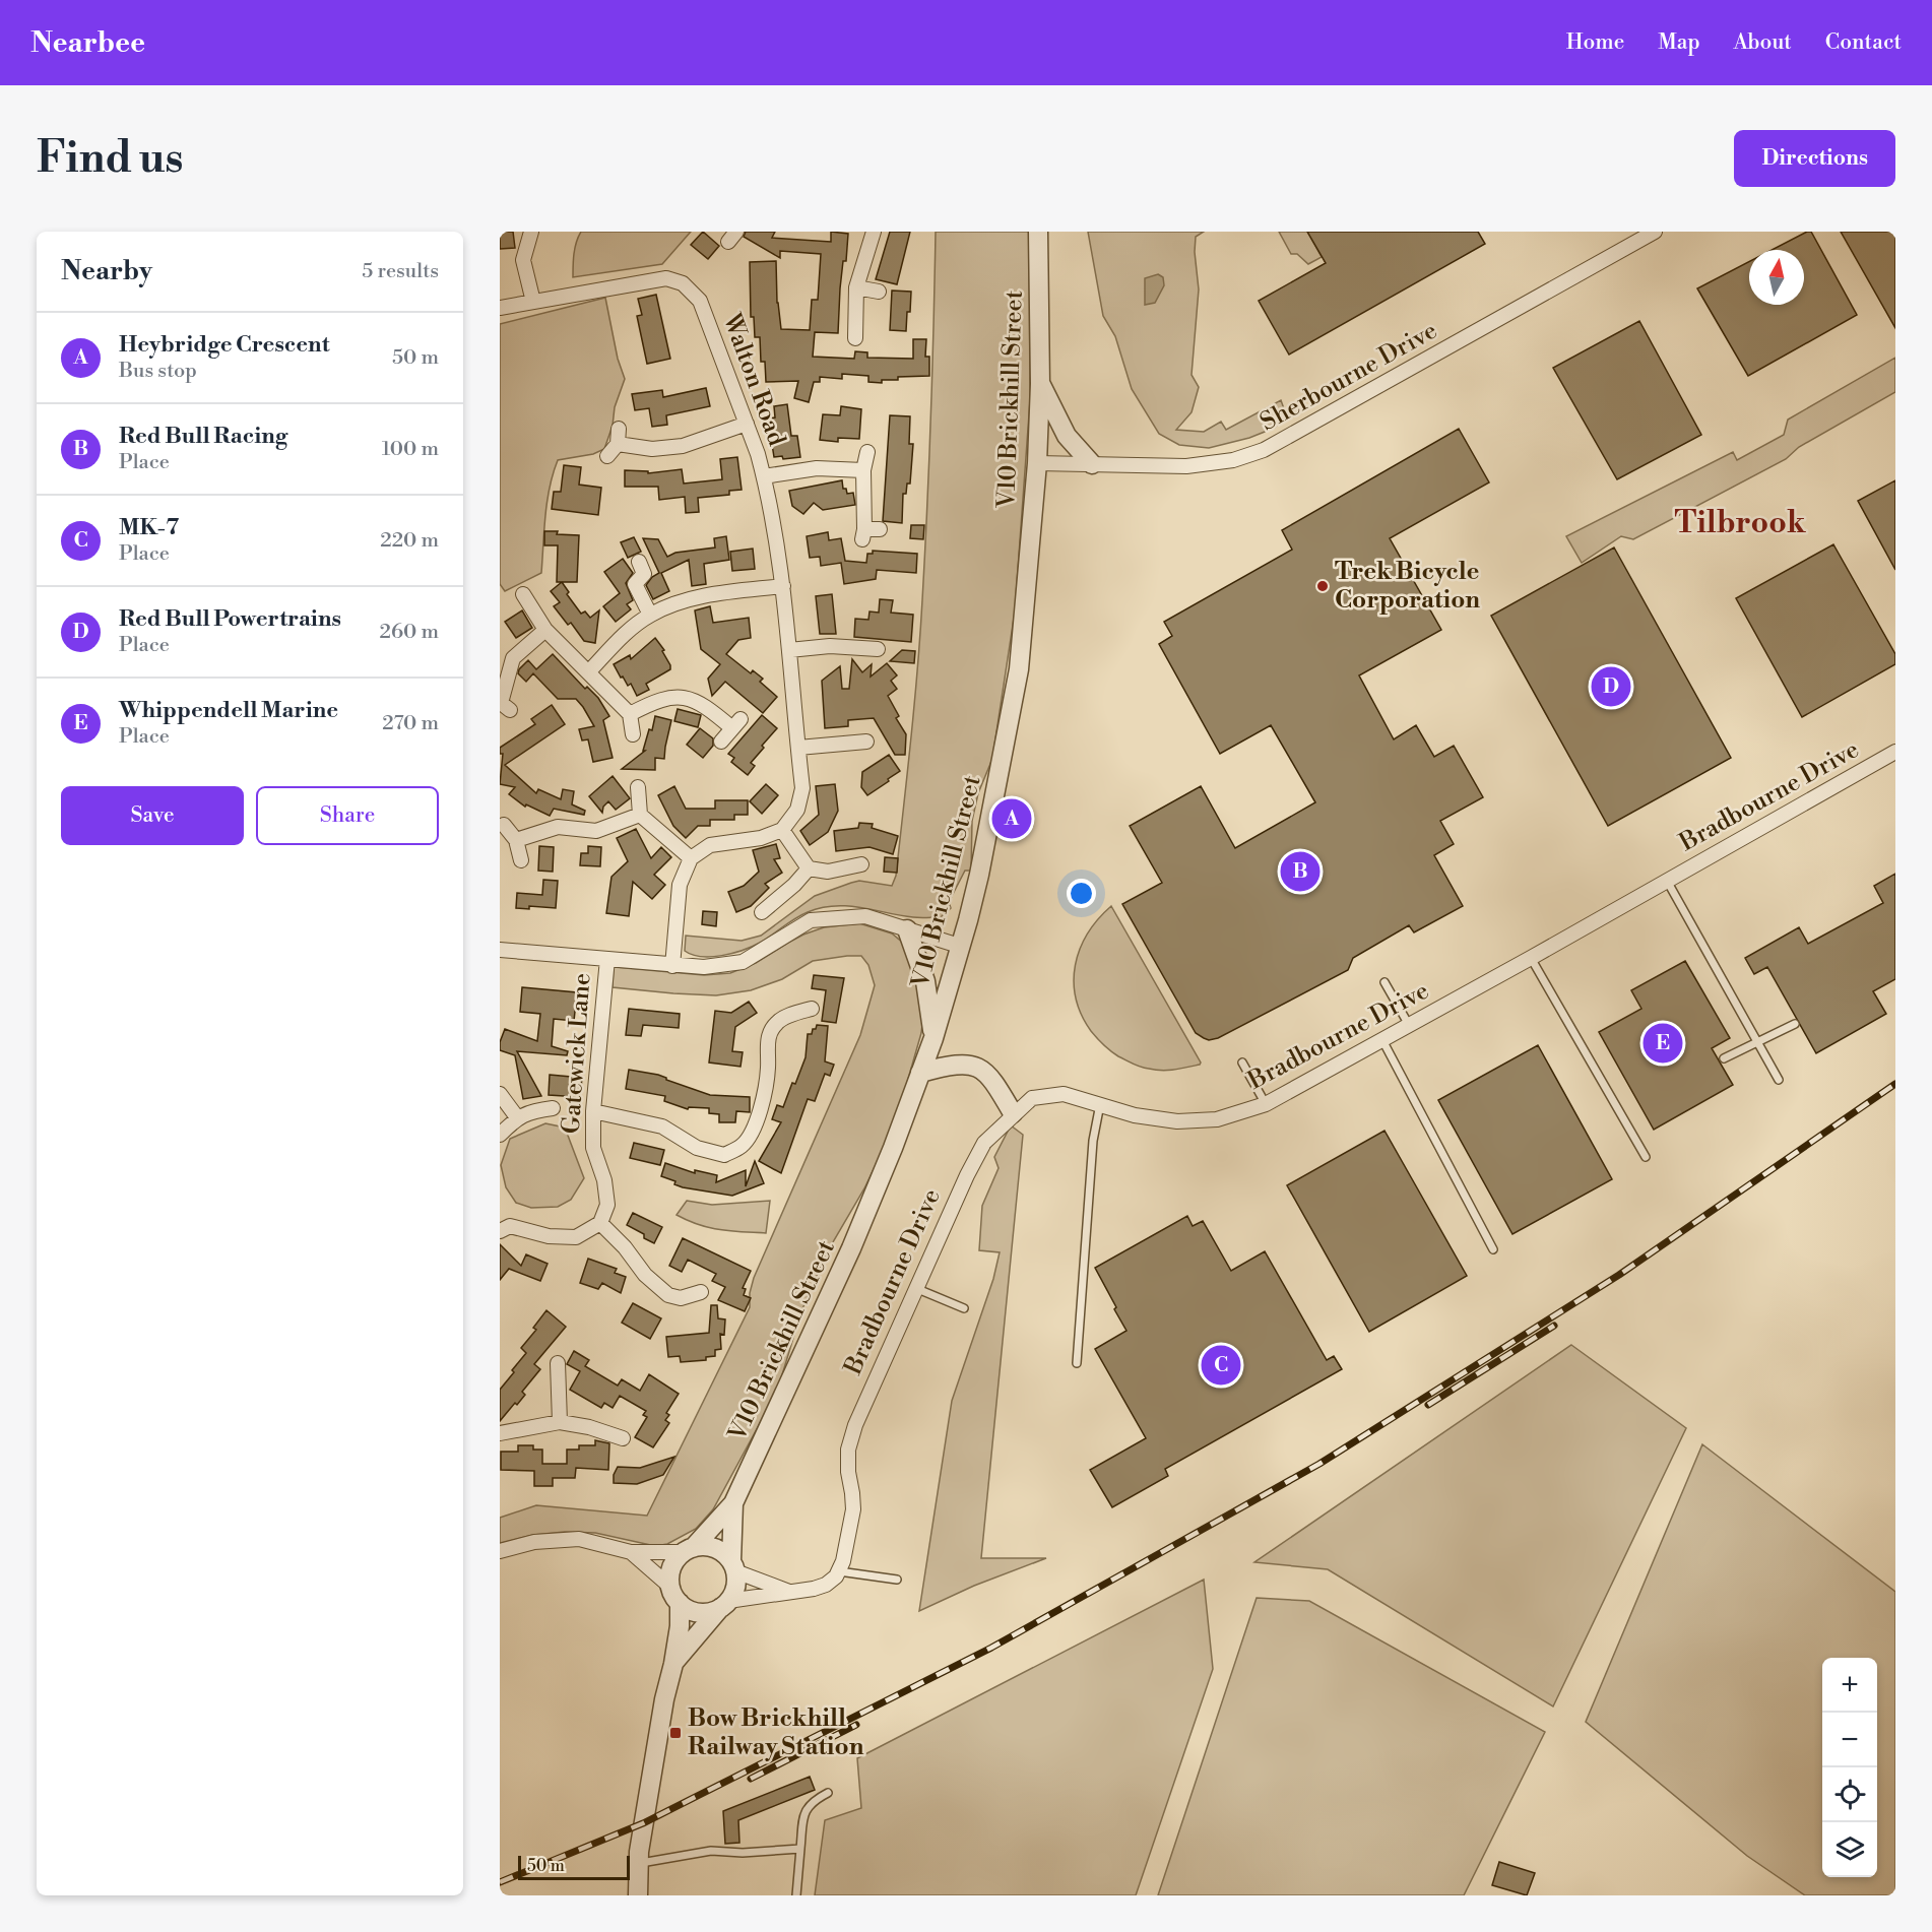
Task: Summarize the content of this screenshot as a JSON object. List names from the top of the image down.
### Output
{
  "streets": {
    "street": [
      "Sherbourne Drive",
      "Walton Road",
      "V10 Brickhill Street",
      "Bradbourne Drive",
      "Gatewick Lane"
    ]
  },
  "crossings": [
    ["Sherbourne Drive", "V10 Brickhill Street"]
  ],
  "districts": ["Tilbrook"],
  "places": {
    "other": ["Trek Bicycle Corporation"],
    "transit": ["Bow Brickhill Railway Station"]
  },
  "scale_bar": "50 m",
  "north": "top",
  "page": {
    "header": "Nearbee",
    "nav": [
      "Home",
      "Map",
      "About",
      "Contact"
    ],
    "buttons": [
      "Directions",
      ["Save", "Share"]
    ],
    "title": "Find us",
    "heading": ["Nearby", "5 results"],
    "list": [
      {
        "mark": "A",
        "name": "Heybridge Crescent",
        "note": "Bus stop",
        "value": "50 m"
      },
      {
        "mark": "B",
        "name": "Red Bull Racing",
        "note": "Place",
        "value": "100 m"
      },
      {
        "mark": "C",
        "name": "MK-7",
        "note": "Place",
        "value": "220 m"
      },
      {
        "mark": "D",
        "name": "Red Bull Powertrains",
        "note": "Place",
        "value": "260 m"
      },
      {
        "mark": "E",
        "name": "Whippendell Marine",
        "note": "Place",
        "value": "270 m"
      }
    ],
    "pins": [
      "D",
      "A",
      "B",
      "E",
      "C"
    ],
    "map_buttons": ["+", "−"],
    "scale": "50 m"
  }
}
